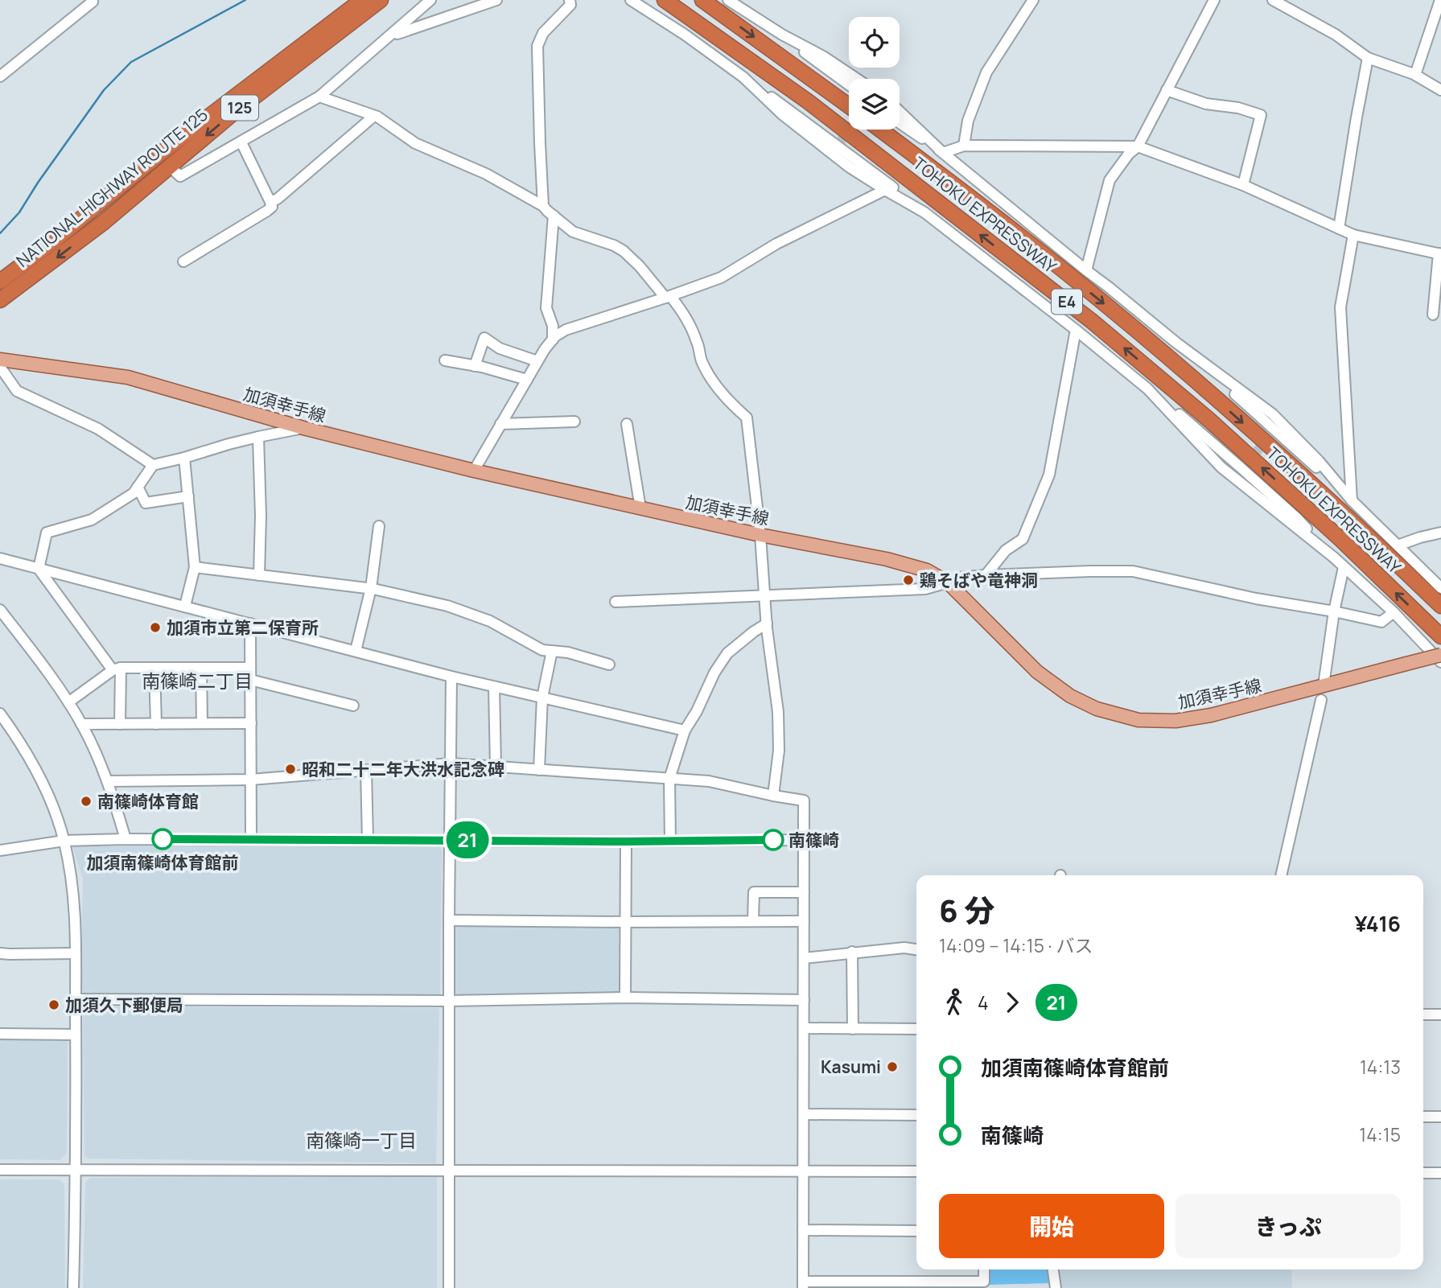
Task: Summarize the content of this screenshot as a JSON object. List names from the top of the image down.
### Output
{
  "streets": {
    "highway": [
      "125",
      "NATIONAL HIGHWAY ROUTE 125",
      "TOHOKU EXPRESSWAY",
      "E4"
    ],
    "main road": ["加須幸手線"]
  },
  "districts": ["南篠崎二丁目", "南篠崎一丁目"],
  "places": [
    "鶏そばや竜神洞",
    "加須市立第二保育所",
    "昭和二十二年大洪水記念碑",
    "南篠崎体育館",
    "加須南篠崎体育館前",
    "南篠崎",
    "加須久下郵便局",
    "Kasumi"
  ],
  "lines": ["bus line 21"],
  "page": {
    "on_map": "21",
    "heading": ["6 分", "14:09 – 14:15 · バス", "¥416"],
    "legs": ["4", "21"],
    "list": [
      {
        "name": "加須南篠崎体育館前",
        "value": "14:13"
      },
      {
        "name": "南篠崎",
        "value": "14:15"
      }
    ],
    "buttons": ["開始", "きっぷ"]
  }
}
